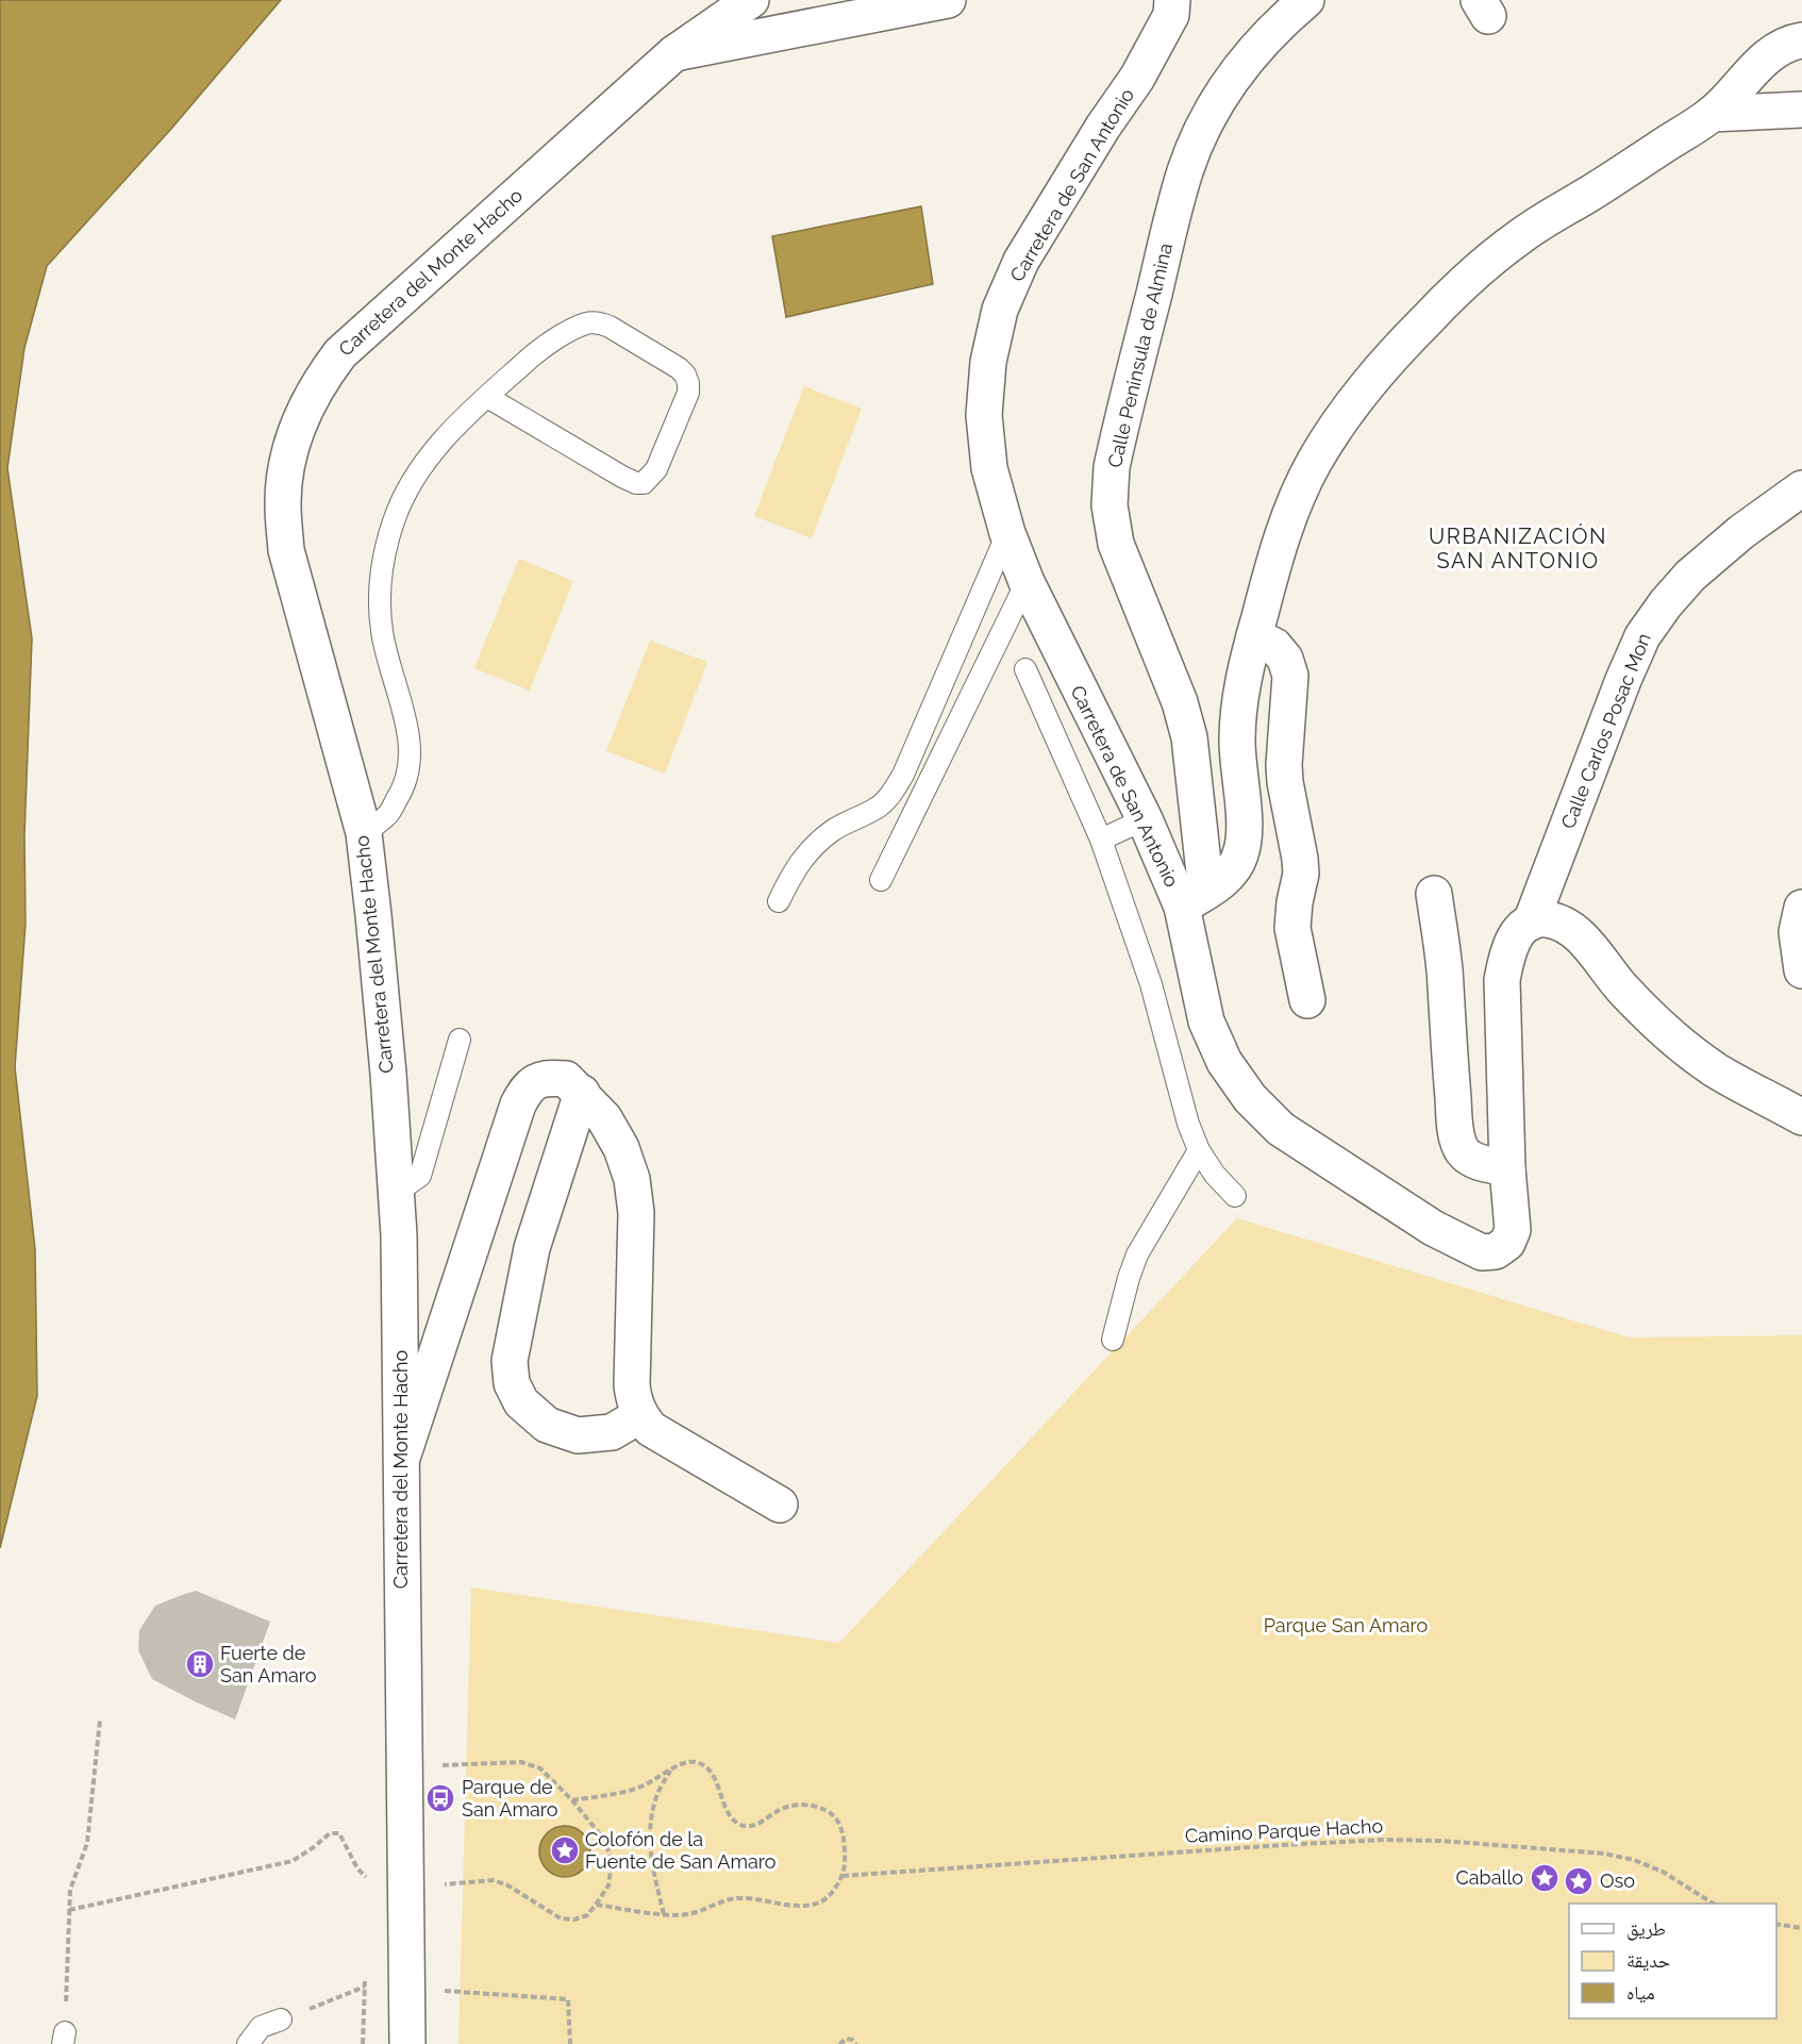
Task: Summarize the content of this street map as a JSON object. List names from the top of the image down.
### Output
{
  "streets": {
    "street": [
      "Carretera de San Antonio",
      "Carretera del Monte Hacho",
      "Calle Peninsula de Almina",
      "Calle Carlos Posac Mon"
    ],
    "path": ["Camino Parque Hacho"]
  },
  "crossings": [
    ["Carretera de San Antonio", "Calle Peninsula de Almina"],
    ["Carretera de San Antonio", "Calle Carlos Posac Mon"]
  ],
  "districts": ["URBANIZACIÓN SAN ANTONIO"],
  "parks": ["Parque San Amaro"],
  "places": {
    "building": ["Fuerte de San Amaro"],
    "bus stop": ["Parque de San Amaro"],
    "place": ["Colofón de la Fuente de San Amaro", "Caballo", "Oso"]
  },
  "legend": ["طريق", "حديقة", "مياه"]
}
